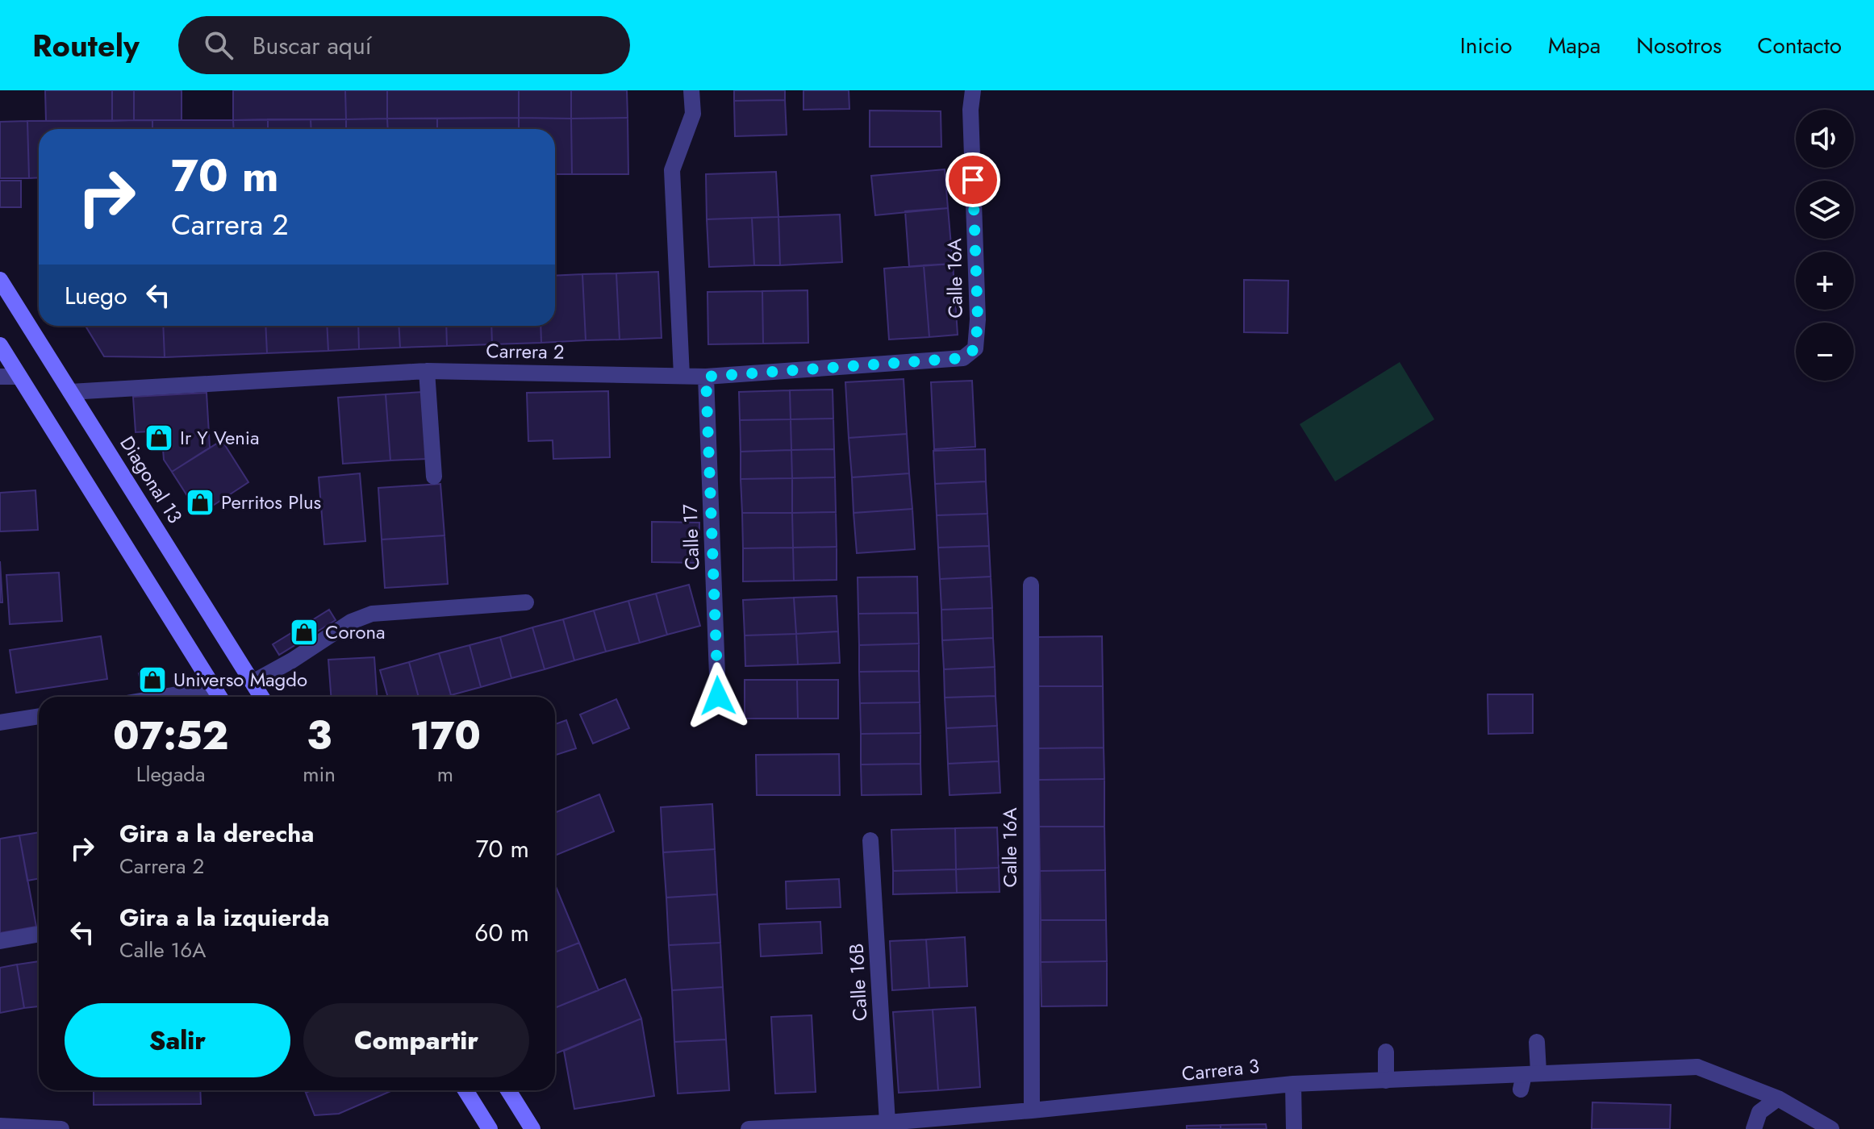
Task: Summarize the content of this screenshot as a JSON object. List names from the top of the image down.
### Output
{
  "streets": {
    "main road": ["Diagonal 13"],
    "street": [
      "Calle 16A",
      "Carrera 2",
      "Calle 17",
      "Calle 16B",
      "Carrera 3"
    ]
  },
  "crossings": [
    ["Calle 16A", "Carrera 2"],
    ["Calle 16A", "Carrera 3"],
    ["Carrera 2", "Diagonal 13"],
    ["Carrera 2", "Calle 17"],
    ["Calle 16B", "Carrera 3"]
  ],
  "places": {
    "shop": [
      "Ir Y Venia",
      "Perritos Plus",
      "Corona",
      "Universo Magdo"
    ]
  },
  "page": {
    "header": "Routely",
    "search": "Buscar aquí",
    "nav": [
      "Inicio",
      "Mapa",
      "Nosotros",
      "Contacto"
    ],
    "map_buttons": ["+", "−"],
    "turn": ["70 m", "Carrera 2"],
    "then": "Luego",
    "eta": [
      "07:52",
      "Llegada",
      "3",
      "min",
      "170",
      "m"
    ],
    "list": [
      {
        "name": "Gira a la derecha",
        "note": "Carrera 2",
        "value": "70 m"
      },
      {
        "name": "Gira a la izquierda",
        "note": "Calle 16A",
        "value": "60 m"
      }
    ],
    "buttons": ["Salir", "Compartir"]
  }
}
